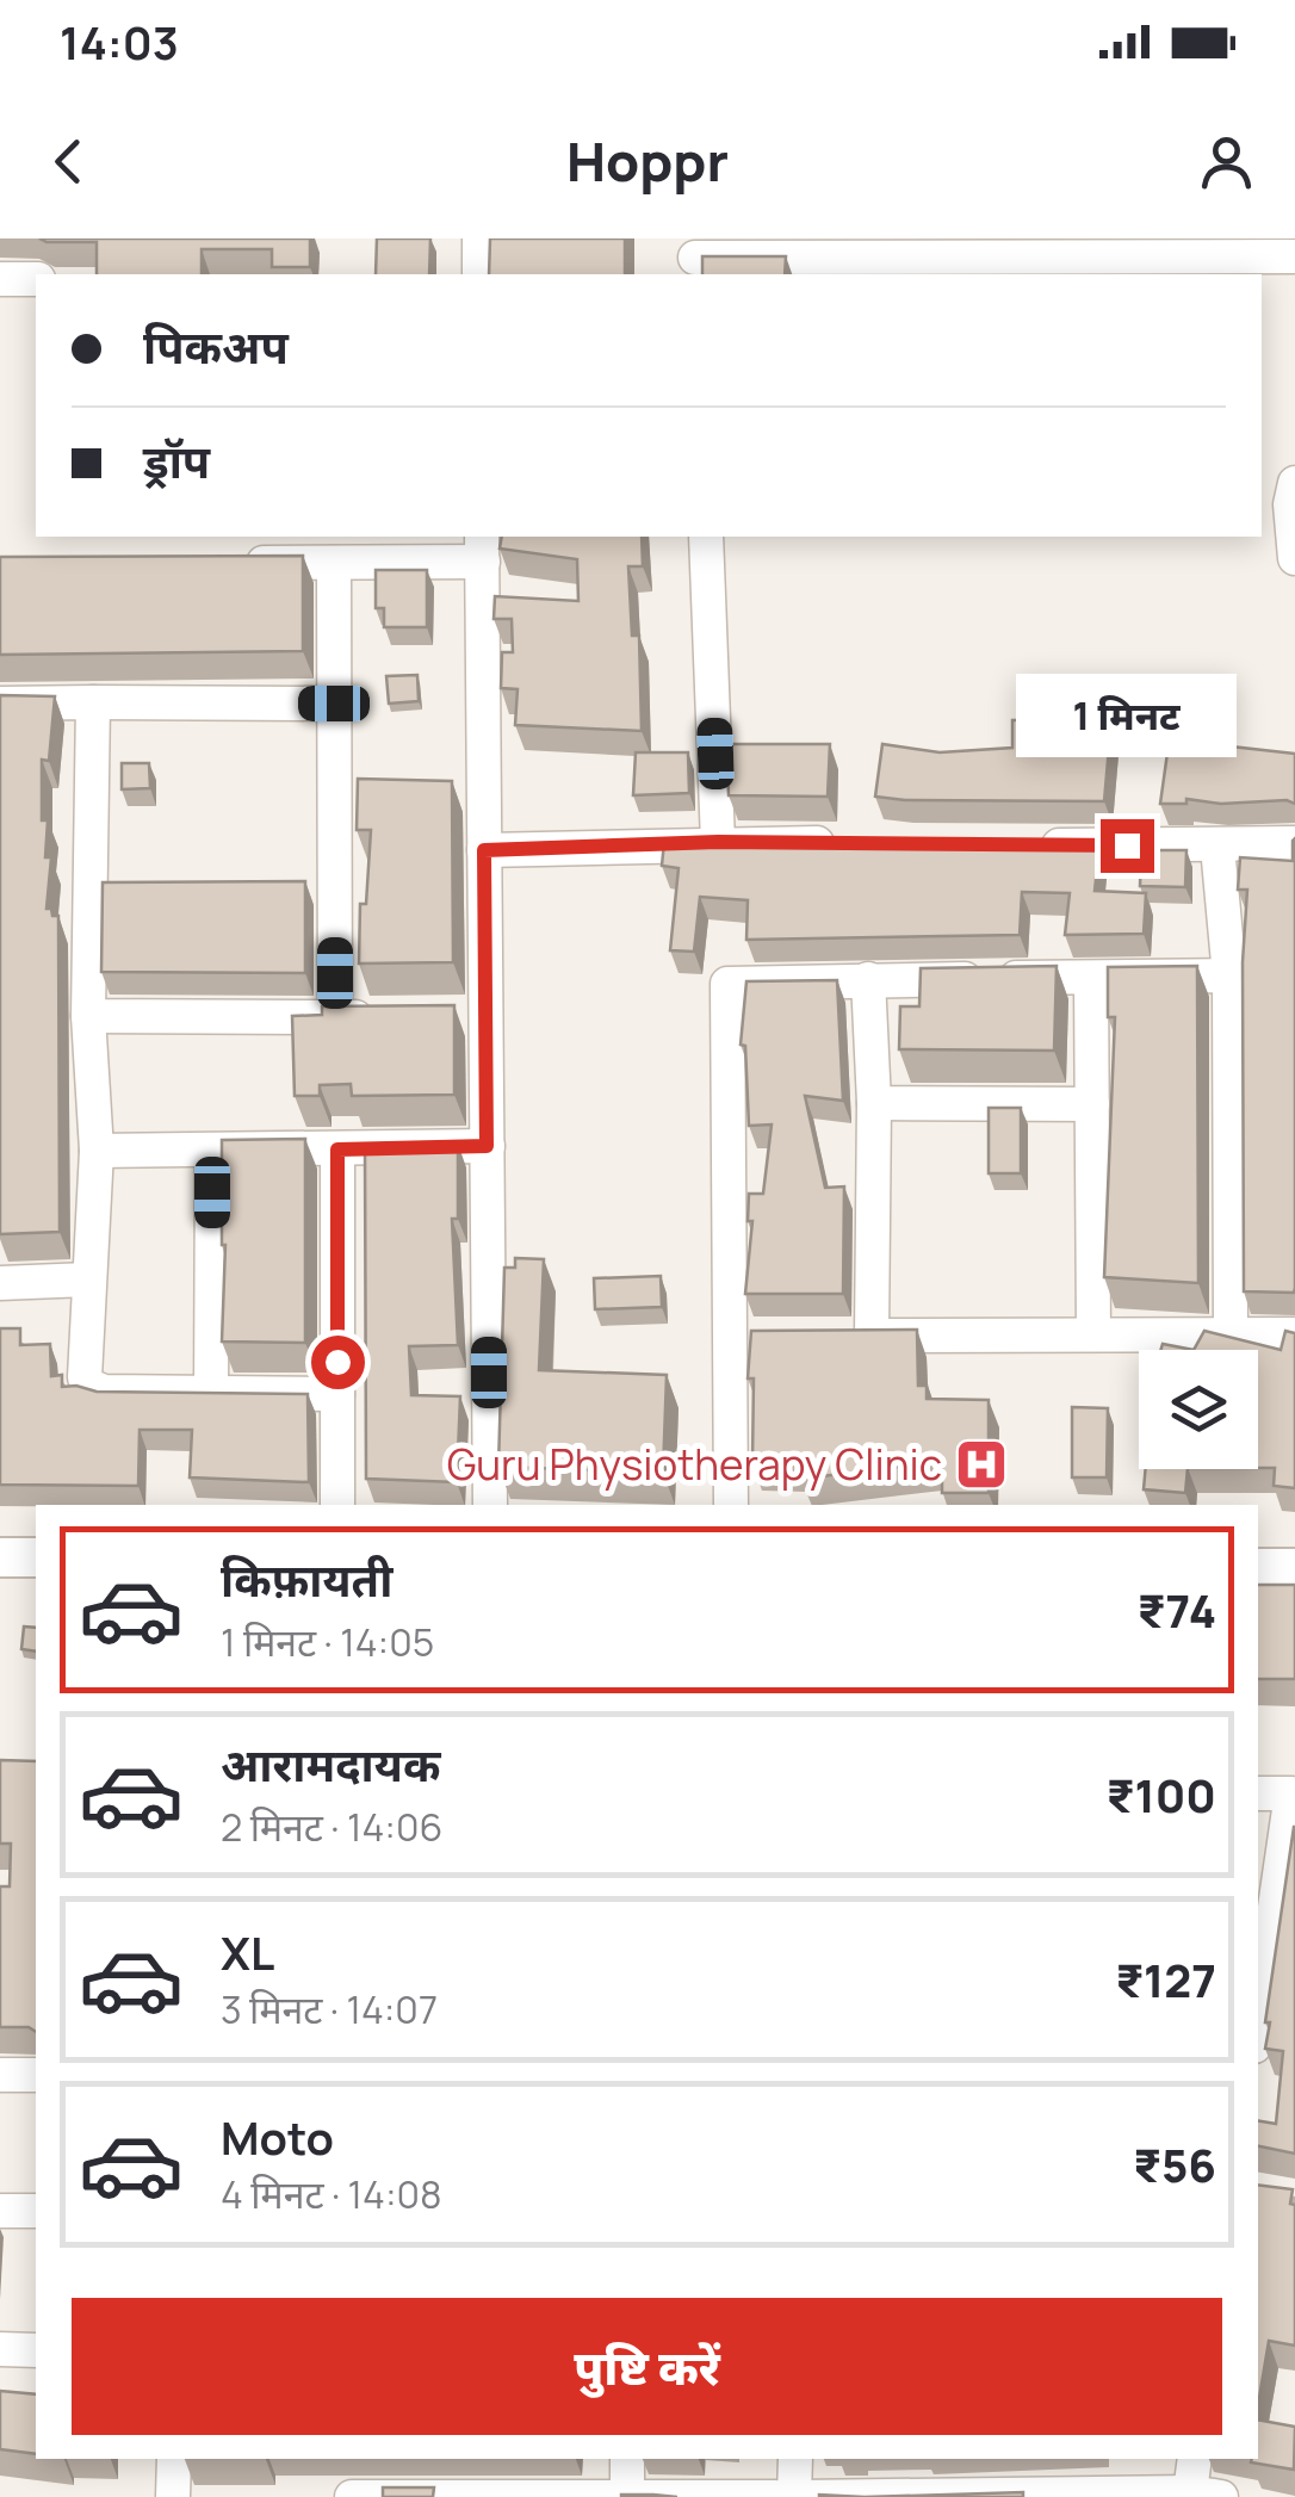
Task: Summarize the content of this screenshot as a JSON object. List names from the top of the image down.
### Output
{
  "places": {
    "hospital": ["Guru Physiotherapy Clinic"]
  },
  "page": {
    "status": "14:03",
    "header": "Hoppr",
    "banner": ["पिकअप", "ड्रॉप"],
    "bubble": "1 मिनट",
    "list": [
      {
        "name": "किफ़ायती",
        "note": "1 मिनट · 14:05",
        "value": "₹74"
      },
      {
        "name": "आरामदायक",
        "note": "2 मिनट · 14:06",
        "value": "₹100"
      },
      {
        "name": "XL",
        "note": "3 मिनट · 14:07",
        "value": "₹127"
      },
      {
        "name": "Moto",
        "note": "4 मिनट · 14:08",
        "value": "₹56"
      }
    ],
    "buttons": "पुष्टि करें"
  }
}
